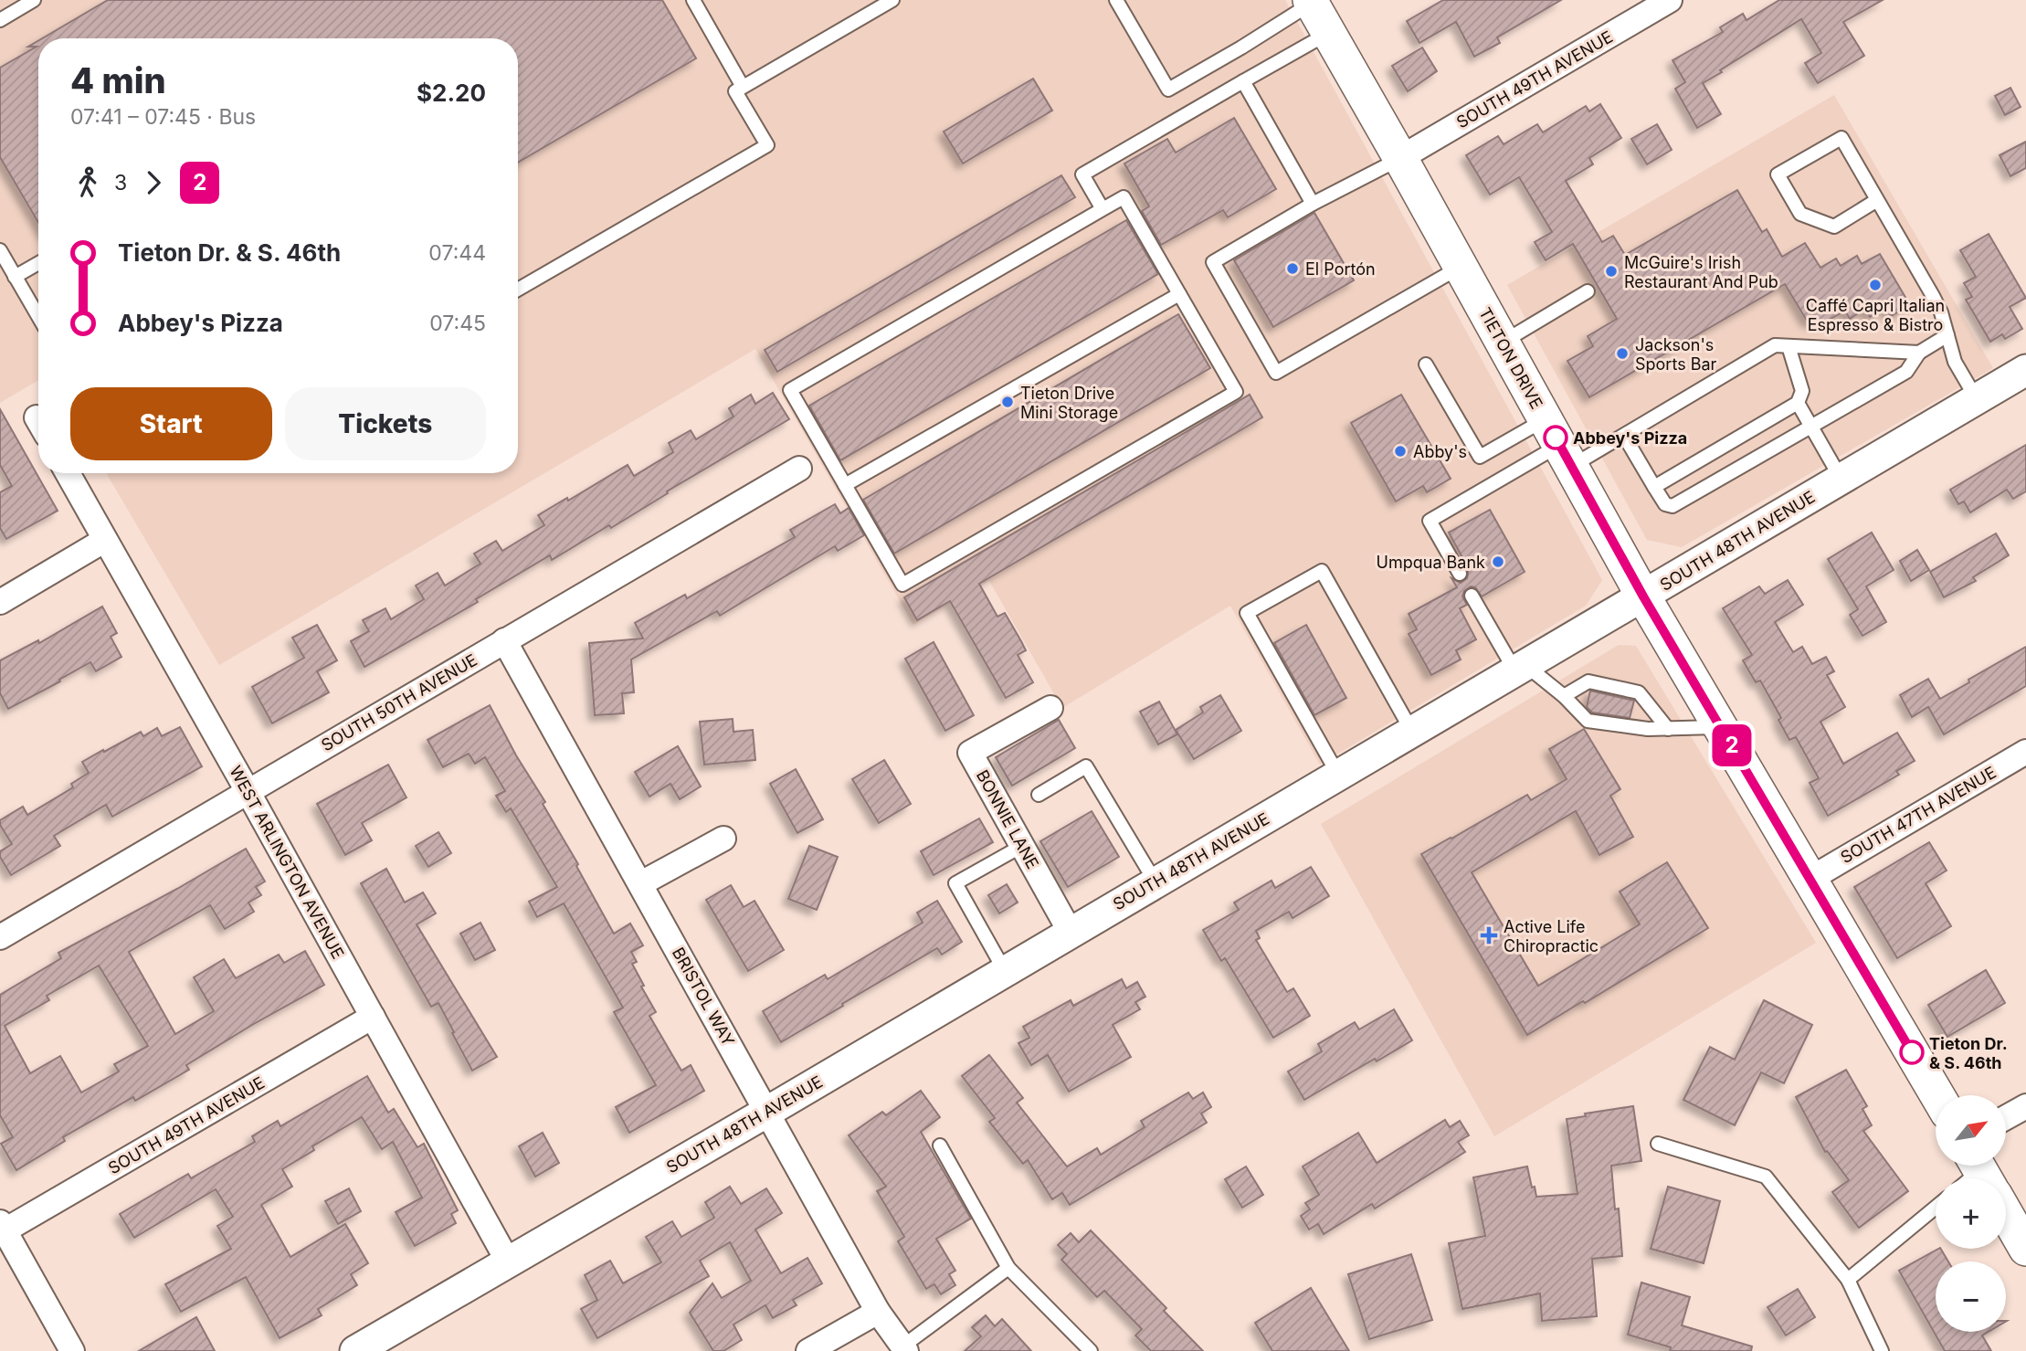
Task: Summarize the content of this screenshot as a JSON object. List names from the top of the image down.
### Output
{
  "streets": {
    "main road": ["TIETON DRIVE"],
    "street": [
      "SOUTH 49TH AVENUE",
      "SOUTH 48TH AVENUE",
      "SOUTH 50TH AVENUE",
      "SOUTH 47TH AVENUE",
      "BONNIE LANE",
      "WEST ARLINGTON AVENUE",
      "BRISTOL WAY"
    ]
  },
  "crossings": [
    ["SOUTH 49TH AVENUE", "TIETON DRIVE"],
    ["SOUTH 49TH AVENUE", "WEST ARLINGTON AVENUE"],
    ["TIETON DRIVE", "SOUTH 48TH AVENUE"],
    ["TIETON DRIVE", "SOUTH 47TH AVENUE"],
    ["SOUTH 48TH AVENUE", "BONNIE LANE"],
    ["SOUTH 48TH AVENUE", "WEST ARLINGTON AVENUE"],
    ["SOUTH 48TH AVENUE", "BRISTOL WAY"],
    ["SOUTH 50TH AVENUE", "WEST ARLINGTON AVENUE"],
    ["SOUTH 50TH AVENUE", "BRISTOL WAY"]
  ],
  "places": {
    "other": [
      "El Portón",
      "McGuire's Irish Restaurant And Pub",
      "Caffé Capri Italian Espresso & Bistro",
      "Jackson's Sports Bar",
      "Tieton Drive Mini Storage",
      "Abbey's Pizza",
      "Abby's",
      "Umpqua Bank",
      "Tieton Dr. & S. 46th"
    ],
    "health": ["Active Life Chiropractic"]
  },
  "lines": ["bus line 2"],
  "north": "top right",
  "page": {
    "on_map": "2",
    "heading": ["4 min", "07:41 – 07:45 · Bus", "$2.20"],
    "legs": ["3", "2"],
    "list": [
      {
        "name": "Tieton Dr. & S. 46th",
        "value": "07:44"
      },
      {
        "name": "Abbey's Pizza",
        "value": "07:45"
      }
    ],
    "buttons": ["Start", "Tickets"],
    "map_buttons": ["+", "−"]
  }
}
